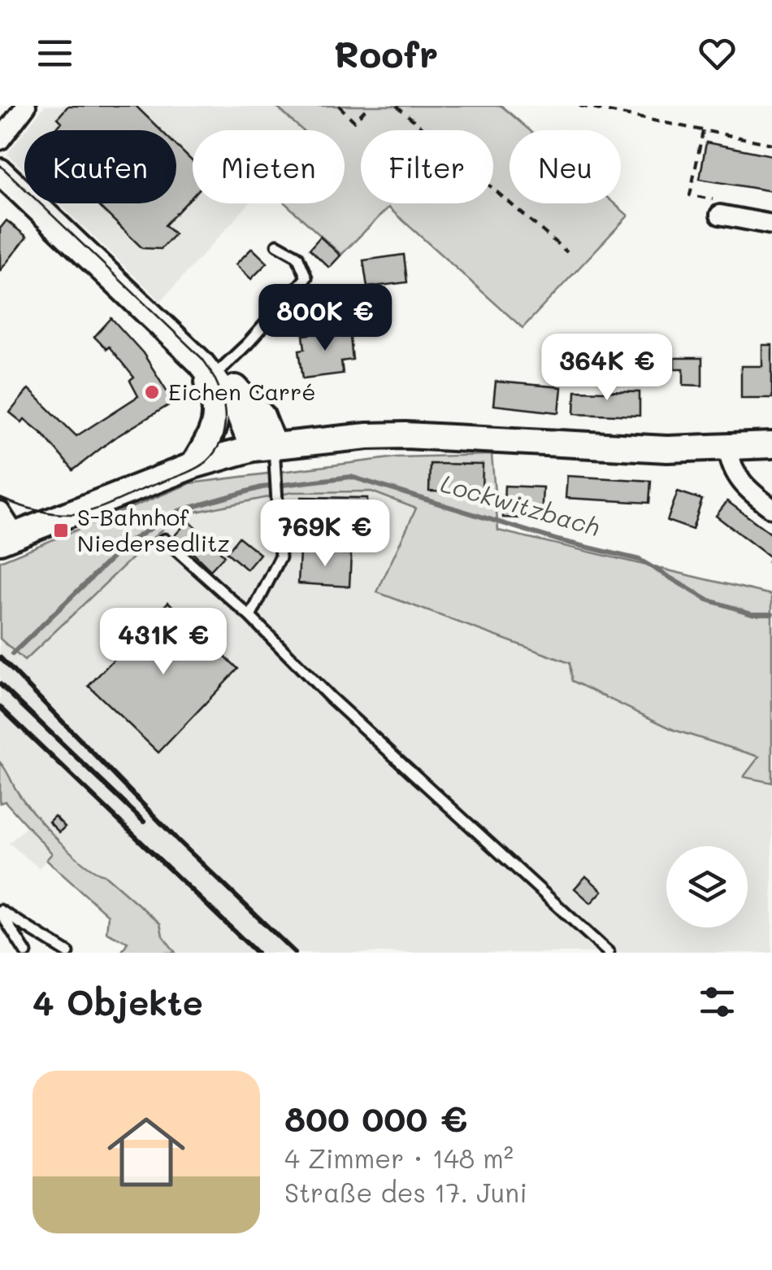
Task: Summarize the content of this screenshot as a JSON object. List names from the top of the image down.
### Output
{
  "water": ["Lockwitzbach"],
  "places": {
    "other": ["Eichen Carré"],
    "transit": ["S-Bahnhof Niedersedlitz"]
  },
  "page": {
    "header": "Roofr",
    "chip": [
      "Kaufen",
      "Mieten",
      "Filter",
      "Neu"
    ],
    "price": [
      "800K €",
      "364K €",
      "769K €",
      "431K €"
    ],
    "heading": "4 Objekte",
    "list": [
      {
        "name": "800 000 €",
        "note": "4 Zimmer · 148 m² · Straße des 17. Juni"
      }
    ]
  }
}
